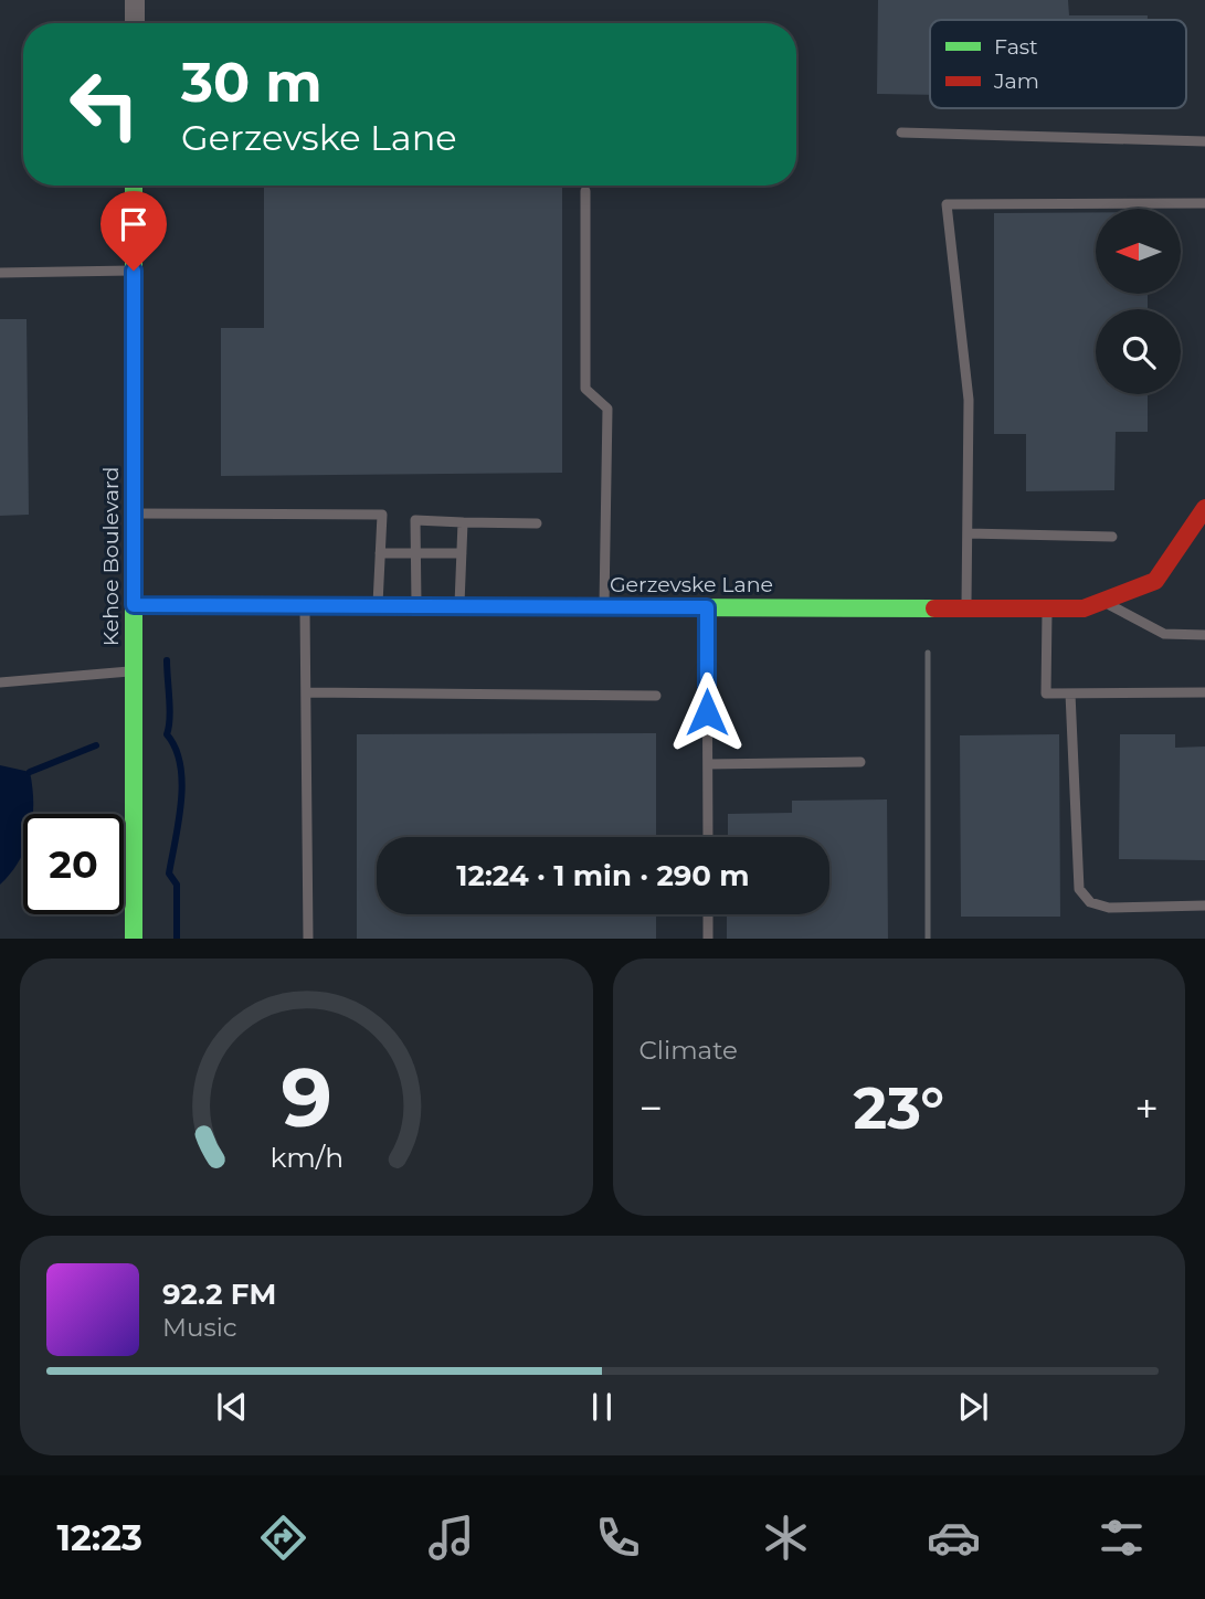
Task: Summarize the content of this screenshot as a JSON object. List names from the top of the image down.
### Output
{
  "streets": {
    "street": ["Kehoe Boulevard", "Gerzevske Lane"]
  },
  "crossings": [
    ["Kehoe Boulevard", "Gerzevske Lane"]
  ],
  "legend": ["Fast", "Jam"],
  "north": "left",
  "page": {
    "turn": ["30 m", "Gerzevske Lane"],
    "limit": "20",
    "trip": "12:24 · 1 min · 290 m",
    "tile": "Climate",
    "heat": ["−", "23°", "+"],
    "song": ["92.2 FM", "Music"],
    "tabs": "12:23",
    "gauge": ["9", "km/h"]
  }
}
